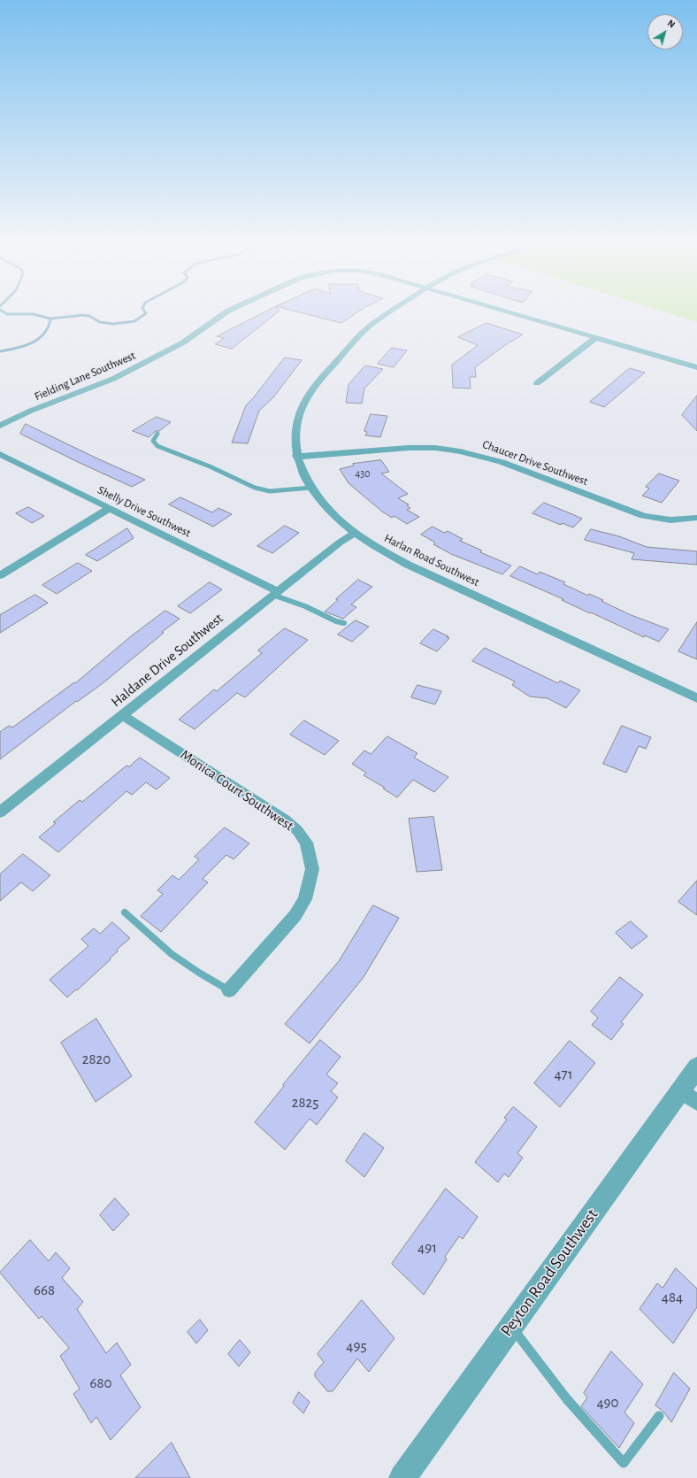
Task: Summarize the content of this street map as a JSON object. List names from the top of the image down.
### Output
{
  "streets": {
    "street": [
      "Fielding Lane Southwest",
      "Chaucer Drive Southwest",
      "Shelly Drive Southwest",
      "Harlan Road Southwest",
      "Haldane Drive Southwest",
      "Monica Court Southwest",
      "Peyton Road Southwest"
    ]
  },
  "crossings": [
    ["Chaucer Drive Southwest", "Harlan Road Southwest"],
    ["Shelly Drive Southwest", "Haldane Drive Southwest"],
    ["Harlan Road Southwest", "Haldane Drive Southwest"],
    ["Haldane Drive Southwest", "Monica Court Southwest"]
  ],
  "house_numbers": [
    "430",
    "2820",
    "471",
    "2825",
    "491",
    "668",
    "484",
    "495",
    "680",
    "490"
  ],
  "north": "top right"
}
